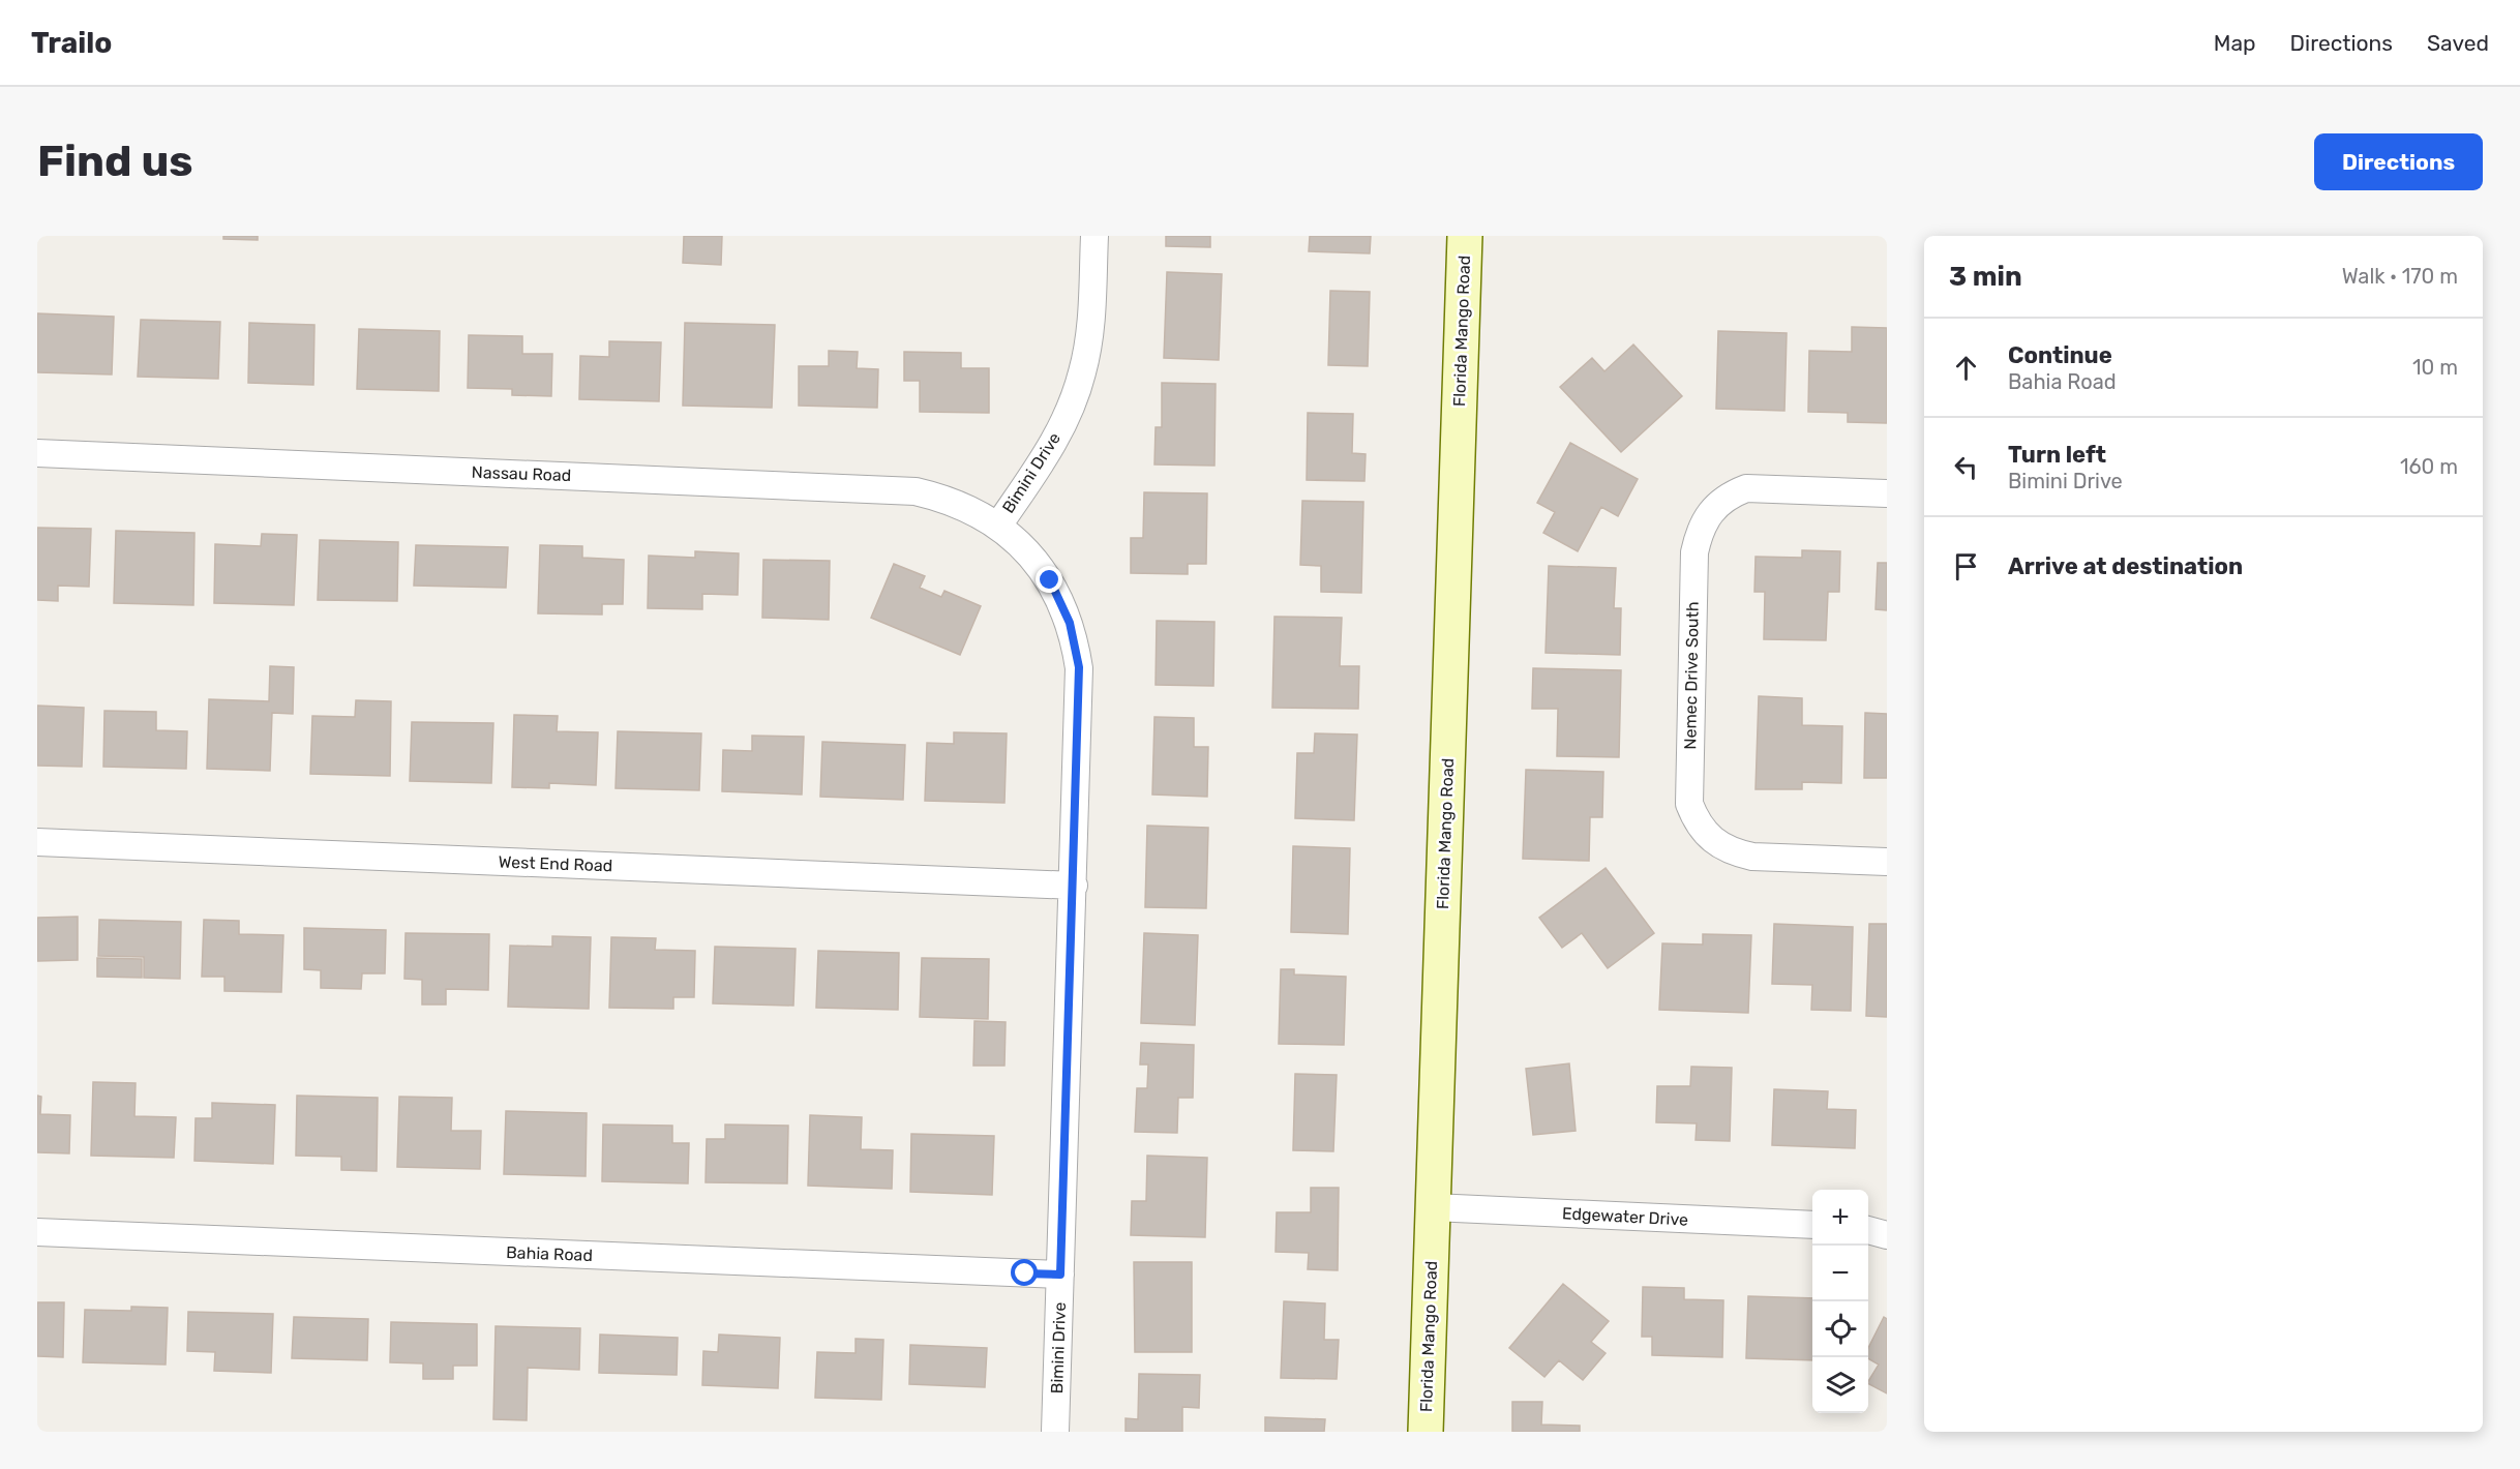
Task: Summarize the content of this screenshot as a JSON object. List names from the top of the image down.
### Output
{
  "streets": {
    "street": [
      "Florida Mango Road",
      "Bimini Drive",
      "Nassau Road",
      "Nemec Drive South",
      "West End Road",
      "Edgewater Drive",
      "Bahia Road"
    ]
  },
  "crossings": [
    ["Florida Mango Road", "Edgewater Drive"],
    ["Bimini Drive", "Nassau Road"],
    ["Bimini Drive", "West End Road"],
    ["Bimini Drive", "Bahia Road"]
  ],
  "page": {
    "header": "Trailo",
    "nav": ["Map", "Directions", "Saved"],
    "buttons": "Directions",
    "title": "Find us",
    "heading": ["3 min", "Walk · 170 m"],
    "list": [
      ["Continue", "Bahia Road", "10 m"],
      ["Turn left", "Bimini Drive", "160 m"],
      "Arrive at destination"
    ],
    "map_buttons": ["+", "−"]
  }
}
